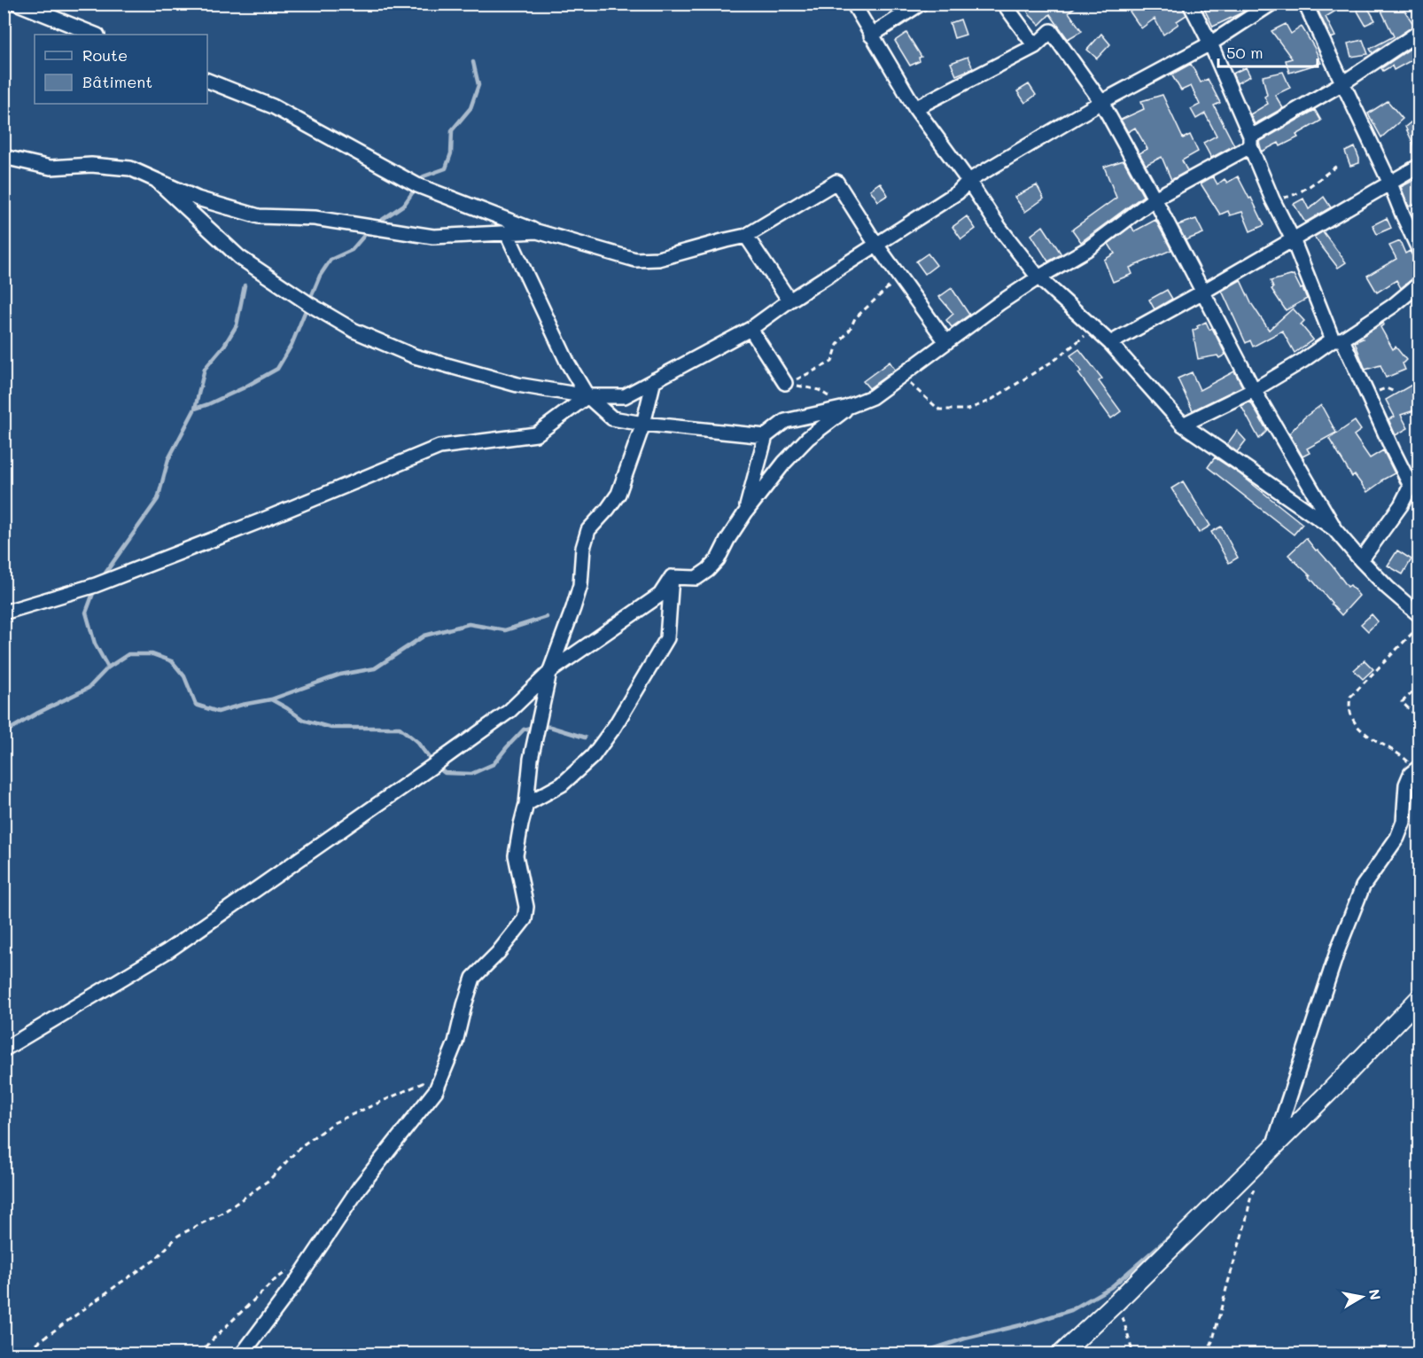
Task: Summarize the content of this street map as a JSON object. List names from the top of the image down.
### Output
{
  "legend": ["Route", "Bâtiment"],
  "scale_bar": "50 m",
  "north": "right"
}
